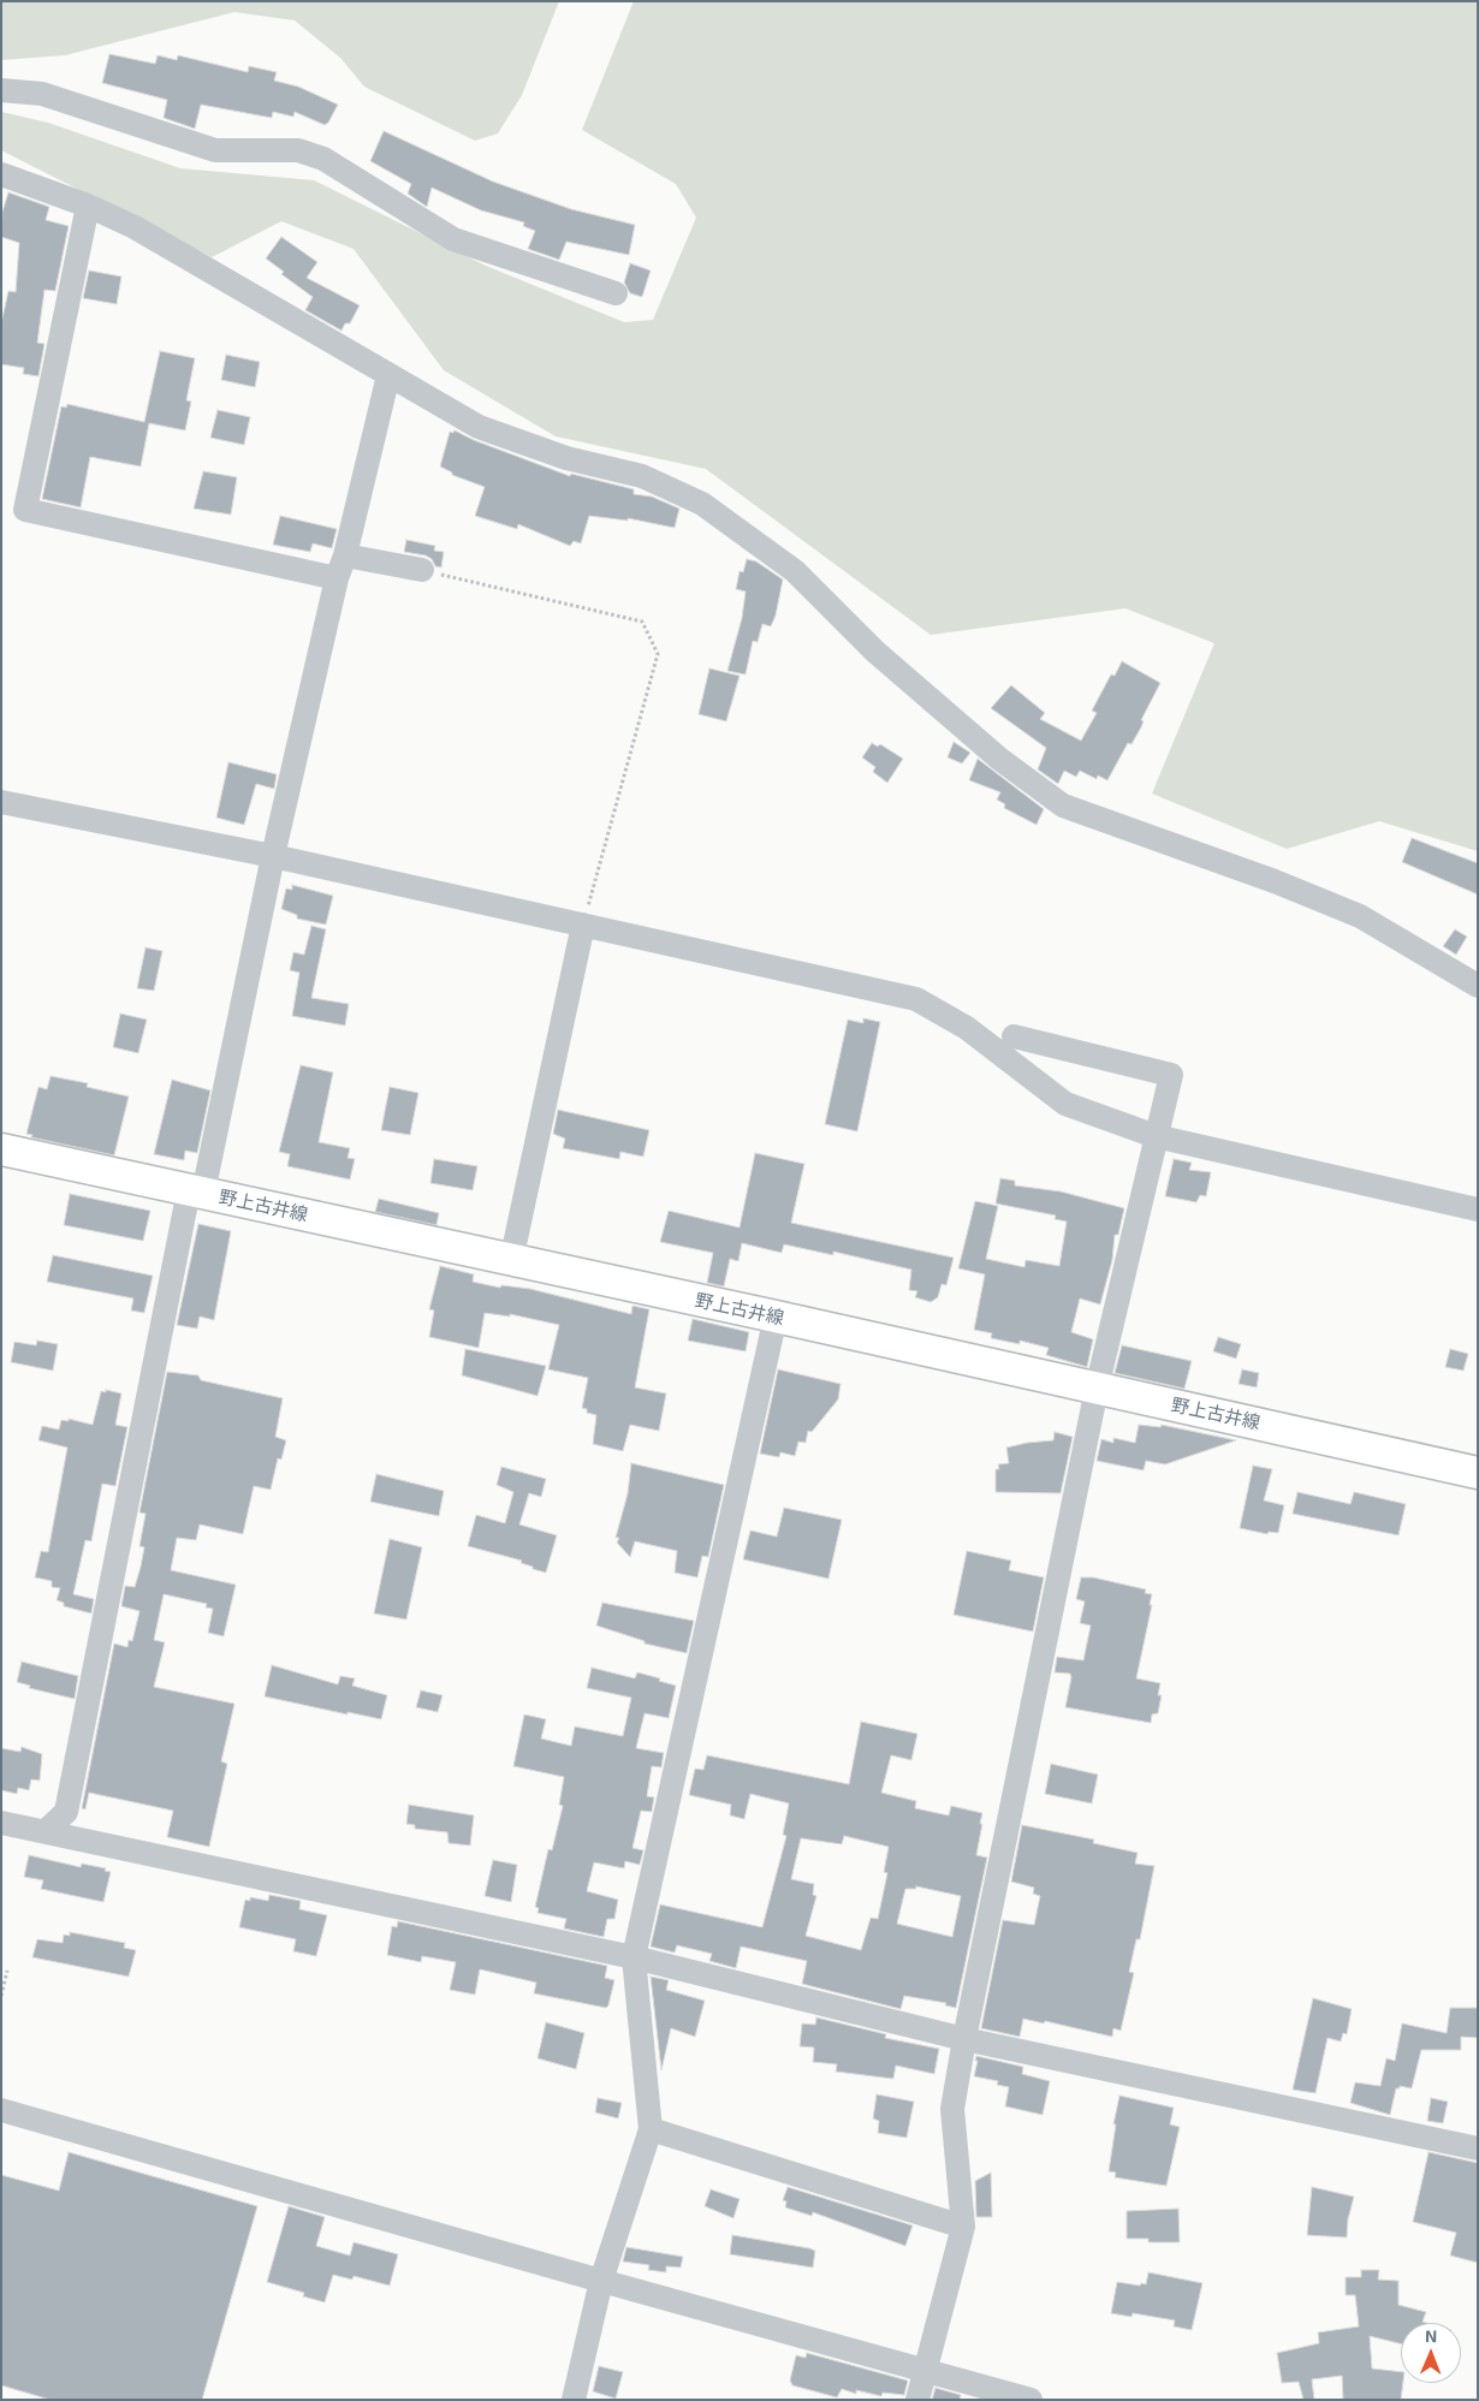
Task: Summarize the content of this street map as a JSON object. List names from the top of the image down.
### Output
{
  "streets": {
    "main road": ["野上古井線"]
  },
  "north": "top"
}
